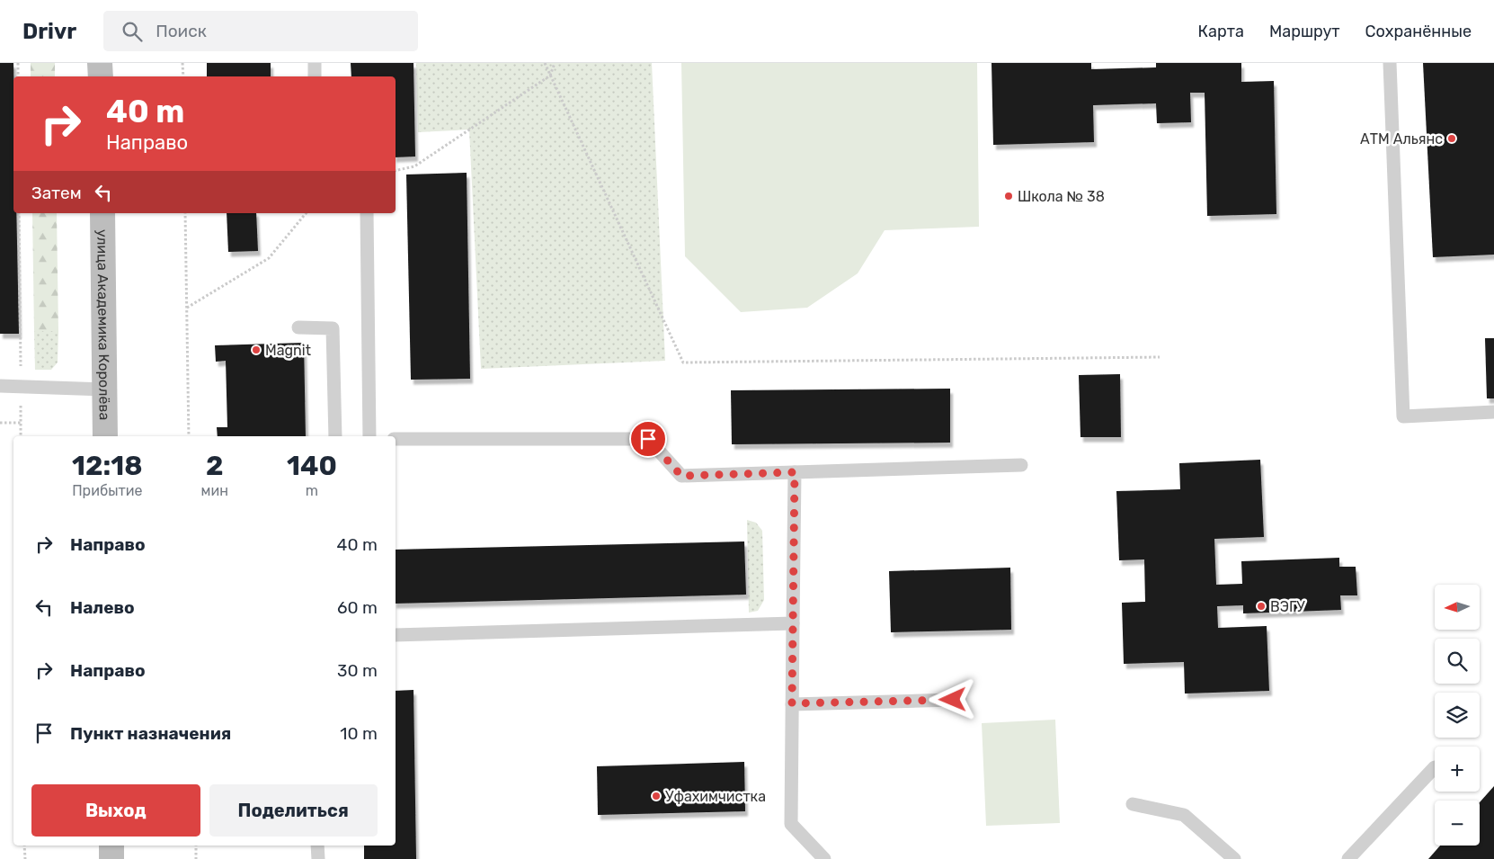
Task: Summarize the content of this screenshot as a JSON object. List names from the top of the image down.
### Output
{
  "streets": {
    "street": ["улица Академика Королёва"]
  },
  "places": [
    "АТМ Альянс",
    "Школа № 38",
    "Magnit",
    "ВЭГУ",
    "Уфахимчистка"
  ],
  "north": "left",
  "page": {
    "header": "Drivr",
    "search": "Поиск",
    "nav": ["Карта", "Маршрут", "Сохранённые"],
    "turn": ["40 m", "Направо"],
    "then": "Затем",
    "eta": [
      "12:18",
      "Прибытие",
      "2",
      "мин",
      "140",
      "m"
    ],
    "list": [
      {
        "name": "Направо",
        "value": "40 m"
      },
      {
        "name": "Налево",
        "value": "60 m"
      },
      {
        "name": "Направо",
        "value": "30 m"
      },
      {
        "name": "Пункт назначения",
        "value": "10 m"
      }
    ],
    "map_buttons": ["+", "−"],
    "buttons": ["Выход", "Поделиться"]
  }
}
